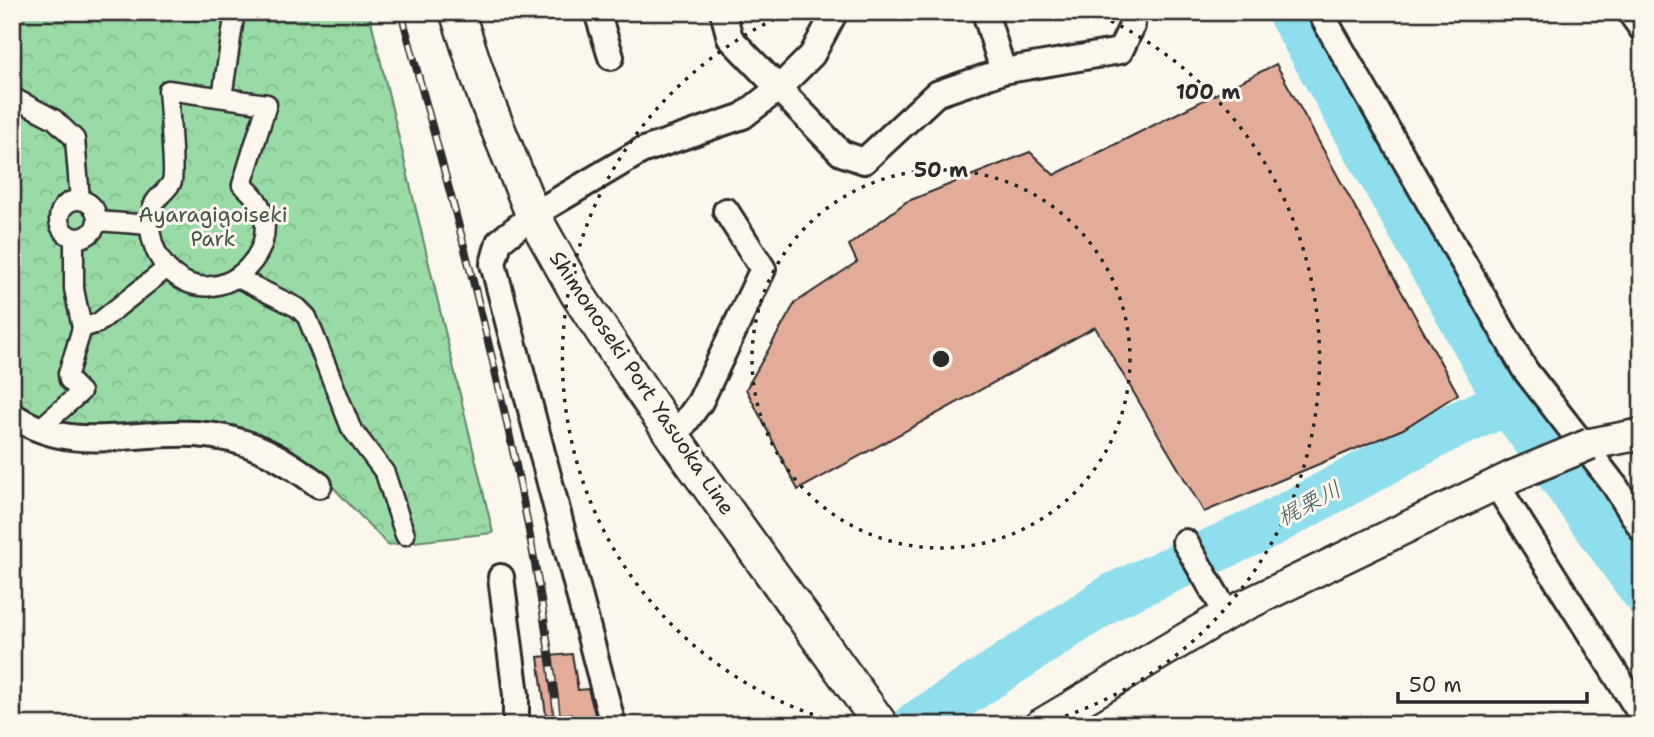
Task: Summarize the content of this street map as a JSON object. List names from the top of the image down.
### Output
{
  "streets": {
    "main road": ["Shimonoseki Port Yasuoka Line"]
  },
  "water": ["梶栗川"],
  "parks": ["Ayaragigoiseki Park"],
  "scale_bar": "50 m",
  "rings": ["100 m", "50 m"]
}
